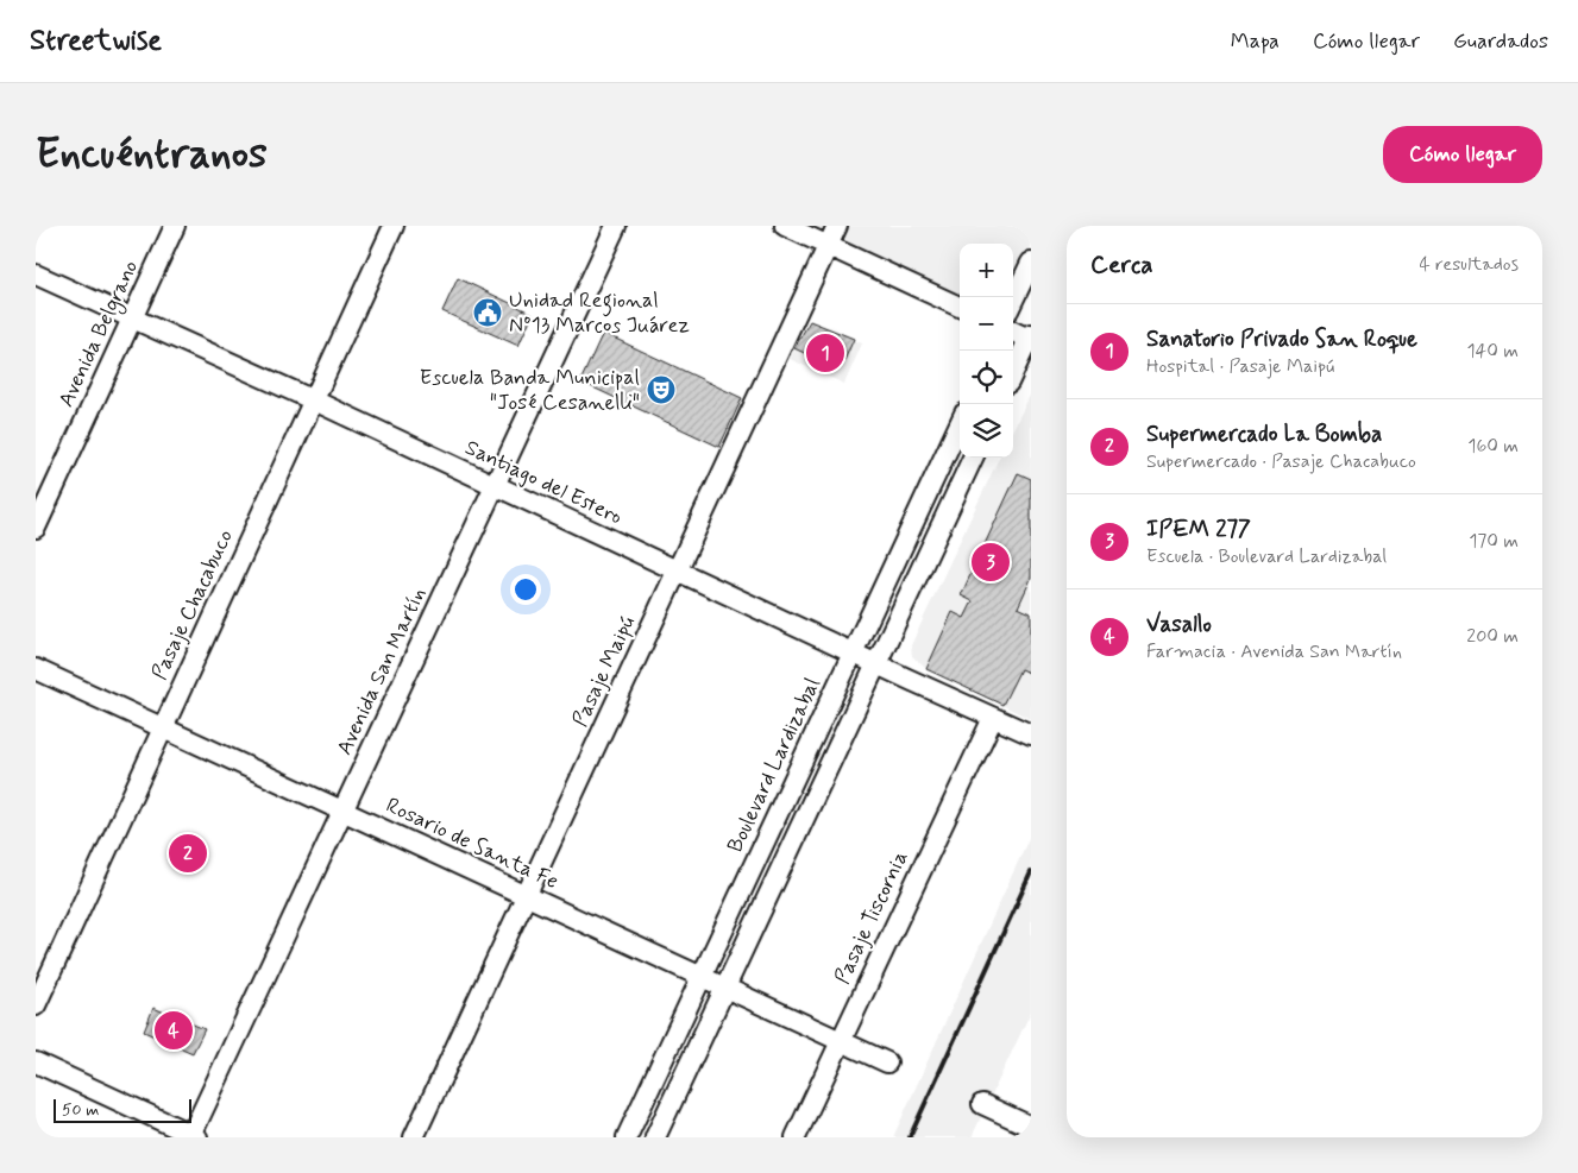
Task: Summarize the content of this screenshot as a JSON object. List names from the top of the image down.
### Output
{
  "streets": {
    "street": [
      "Avenida Belgrano",
      "Santiago del Estero",
      "Pasaje Chacabuco",
      "Avenida San Martín",
      "Pasaje Maipú",
      "Boulevard Lardizabal",
      "Rosario de Santa Fe",
      "Pasaje Tiscornia"
    ]
  },
  "crossings": [
    ["Avenida Belgrano", "Santiago del Estero"],
    ["Santiago del Estero", "Pasaje Chacabuco"],
    ["Santiago del Estero", "Avenida San Martín"],
    ["Santiago del Estero", "Pasaje Maipú"],
    ["Santiago del Estero", "Boulevard Lardizabal"],
    ["Santiago del Estero", "Pasaje Tiscornia"],
    ["Pasaje Chacabuco", "Rosario de Santa Fe"],
    ["Avenida San Martín", "Rosario de Santa Fe"],
    ["Pasaje Maipú", "Rosario de Santa Fe"],
    ["Boulevard Lardizabal", "Rosario de Santa Fe"],
    ["Rosario de Santa Fe", "Pasaje Tiscornia"]
  ],
  "places": {
    "public building": ["Unidad Regional Nº13 Marcos Juárez"],
    "theatre": ["Escuela Banda Municipal \"José Cesanelli\""]
  },
  "scale_bar": "50 m",
  "page": {
    "header": "Streetwise",
    "nav": ["Mapa", "Cómo llegar", "Guardados"],
    "buttons": "Cómo llegar",
    "title": "Encuéntranos",
    "heading": ["Cerca", "4 resultados"],
    "map_buttons": ["+", "−"],
    "list": [
      {
        "mark": "1",
        "name": "Sanatorio Privado San Roque",
        "note": "Hospital · Pasaje Maipú",
        "value": "140 m"
      },
      {
        "mark": "2",
        "name": "Supermercado La Bomba",
        "note": "Supermercado · Pasaje Chacabuco",
        "value": "160 m"
      },
      {
        "mark": "3",
        "name": "IPEM 277",
        "note": "Escuela · Boulevard Lardizabal",
        "value": "170 m"
      },
      {
        "mark": "4",
        "name": "Vasallo",
        "note": "Farmacia · Avenida San Martín",
        "value": "200 m"
      }
    ],
    "pins": [
      "1",
      "3",
      "2",
      "4"
    ],
    "scale": "50 m"
  }
}
